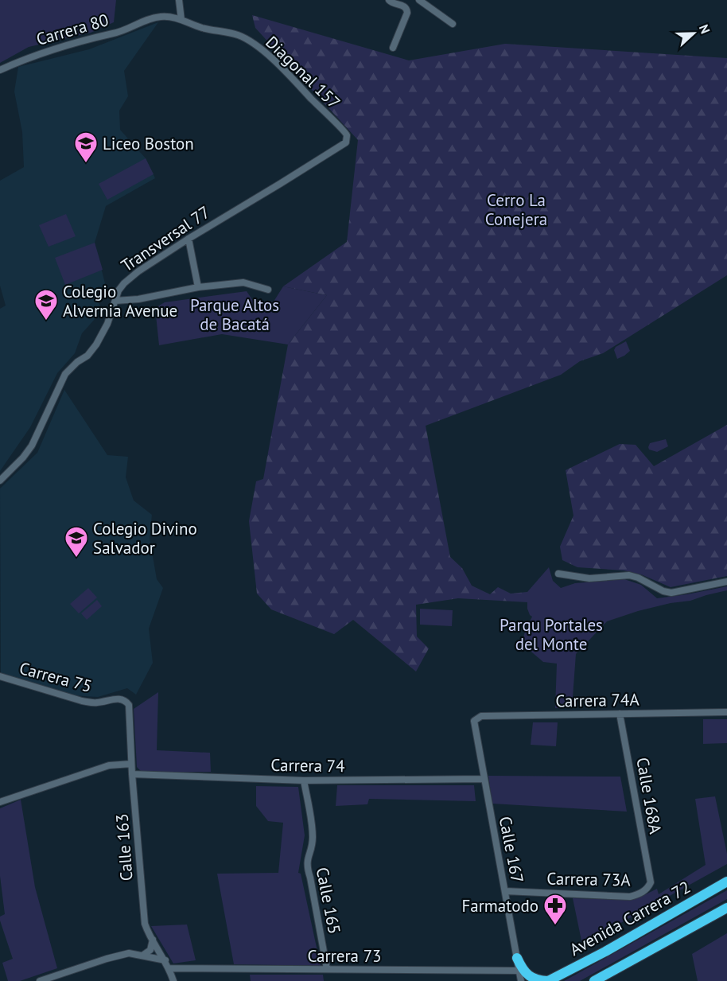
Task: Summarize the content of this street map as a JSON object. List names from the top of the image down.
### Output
{
  "streets": {
    "highway": ["Avenida Carrera 72"],
    "street": [
      "Carrera 80",
      "Diagonal 157",
      "Transversal 77",
      "Carrera 75",
      "Carrera 74A",
      "Carrera 74",
      "Calle 168A",
      "Calle 163",
      "Calle 167",
      "Carrera 73A",
      "Calle 165",
      "Carrera 73"
    ]
  },
  "crossings": [
    ["Carrera 80", "Diagonal 157"],
    ["Diagonal 157", "Transversal 77"],
    ["Carrera 75", "Calle 163"],
    ["Carrera 74A", "Calle 168A"],
    ["Carrera 74A", "Calle 167"],
    ["Carrera 74", "Calle 163"],
    ["Carrera 74", "Calle 167"],
    ["Carrera 74", "Calle 165"],
    ["Calle 168A", "Carrera 73A"],
    ["Calle 163", "Carrera 73"],
    ["Calle 167", "Carrera 73A"],
    ["Calle 167", "Carrera 73"],
    ["Calle 165", "Carrera 73"]
  ],
  "parks": ["Cerro La Conejera", "Parque Altos de Bacatá", "Parqu Portales del Monte"],
  "places": {
    "school or university": ["Liceo Boston", "Colegio Alvernia Avenue", "Colegio Divino Salvador"],
    "pharmacy": ["Farmatodo"]
  },
  "north": "right"
}
